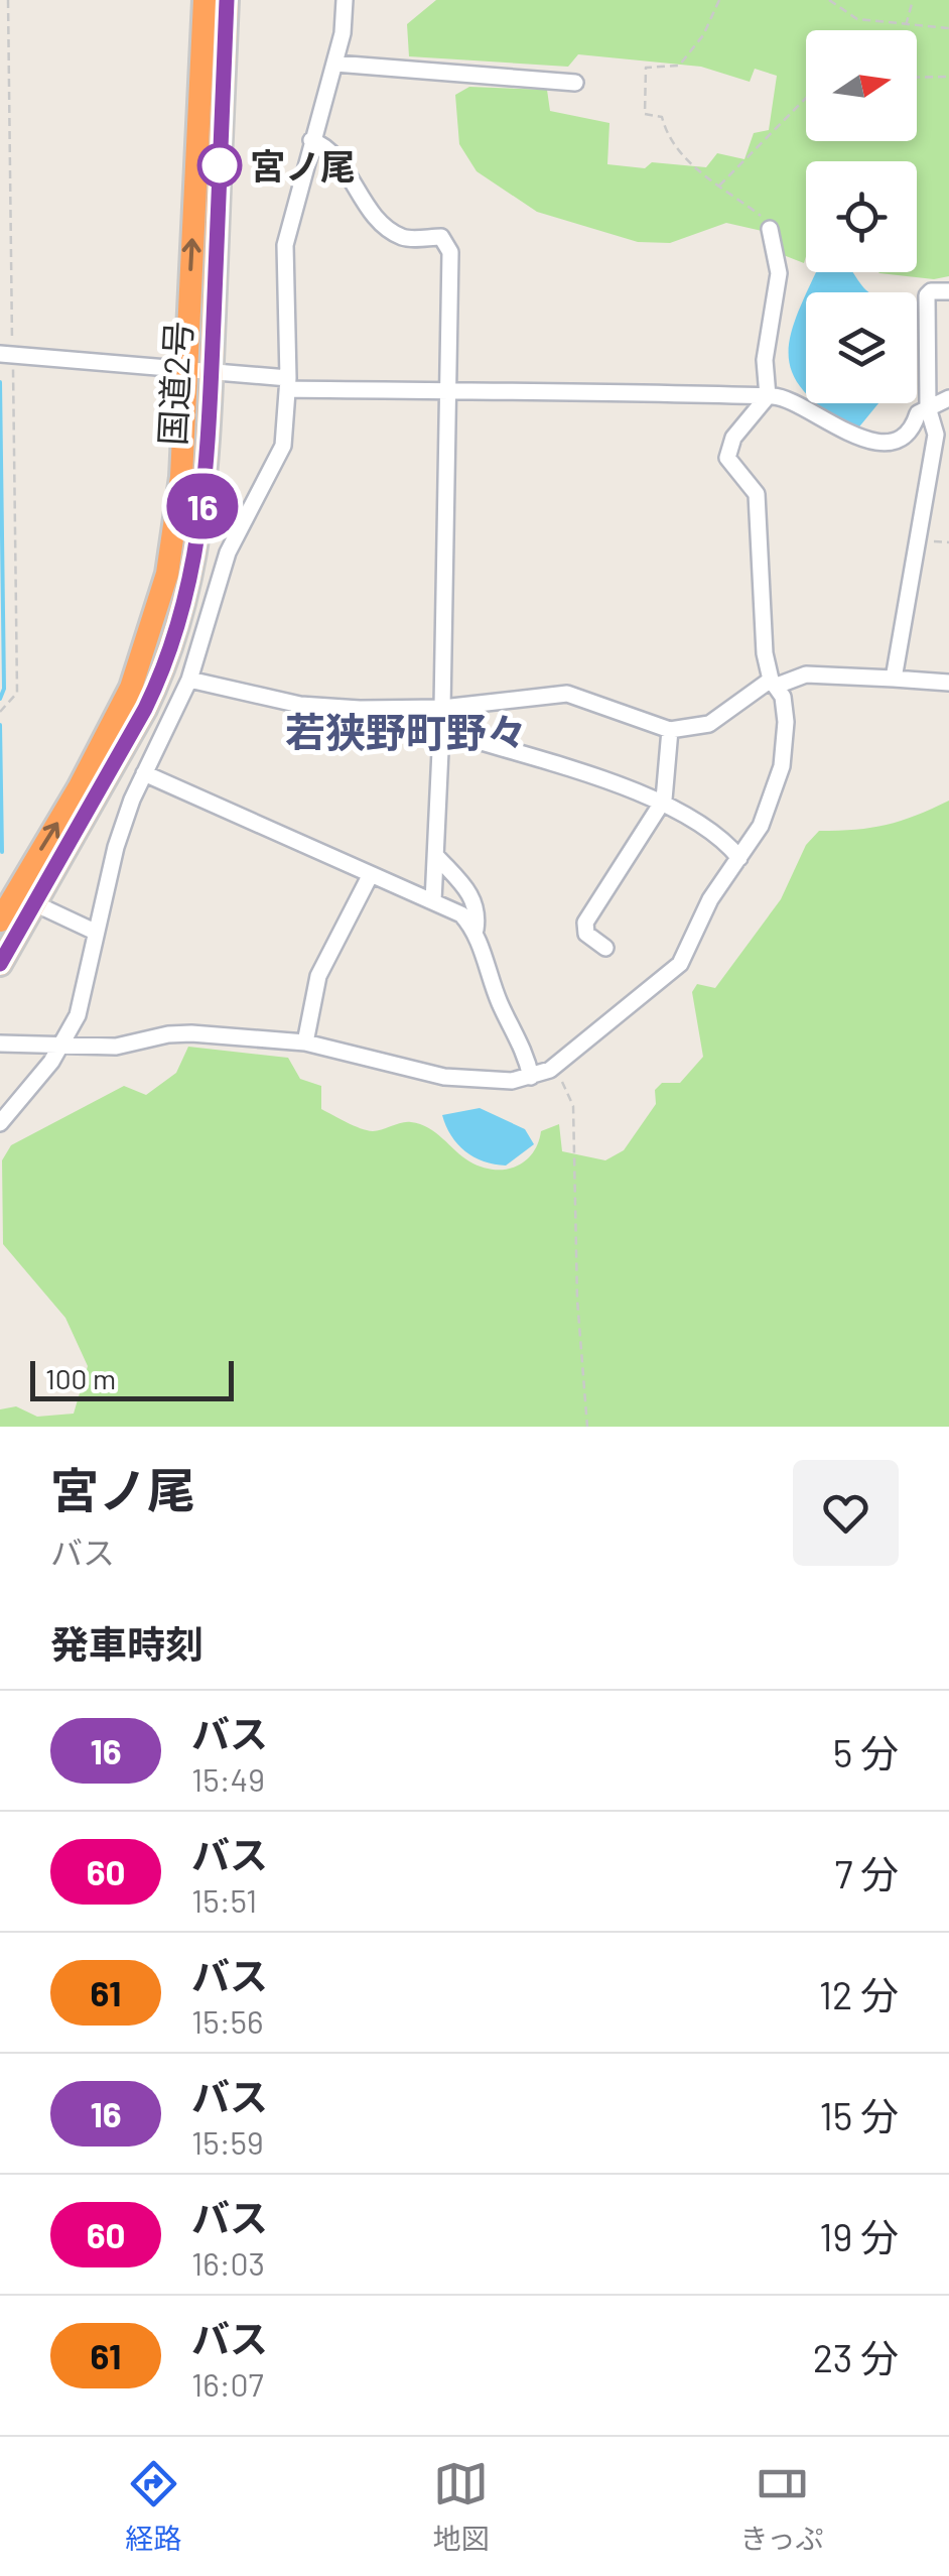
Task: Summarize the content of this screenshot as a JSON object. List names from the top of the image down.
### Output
{
  "streets": {
    "highway": ["国道2号"]
  },
  "districts": ["若狭野町野々"],
  "places": ["宮ノ尾"],
  "lines": ["bus line 16"],
  "scale_bar": "100 m",
  "north": "right",
  "page": {
    "on_map": "16",
    "scale": "100 m",
    "heading": [
      ["宮ノ尾", "バス"],
      "発車時刻"
    ],
    "list": [
      {
        "mark": "16",
        "name": "バス",
        "note": "15:49",
        "value": "5 分"
      },
      {
        "mark": "60",
        "name": "バス",
        "note": "15:51",
        "value": "7 分"
      },
      {
        "mark": "61",
        "name": "バス",
        "note": "15:56",
        "value": "12 分"
      },
      {
        "mark": "16",
        "name": "バス",
        "note": "15:59",
        "value": "15 分"
      },
      {
        "mark": "60",
        "name": "バス",
        "note": "16:03",
        "value": "19 分"
      },
      {
        "mark": "61",
        "name": "バス",
        "note": "16:07",
        "value": "23 分"
      }
    ],
    "tabs": ["経路", "地図", "きっぷ"]
  }
}
